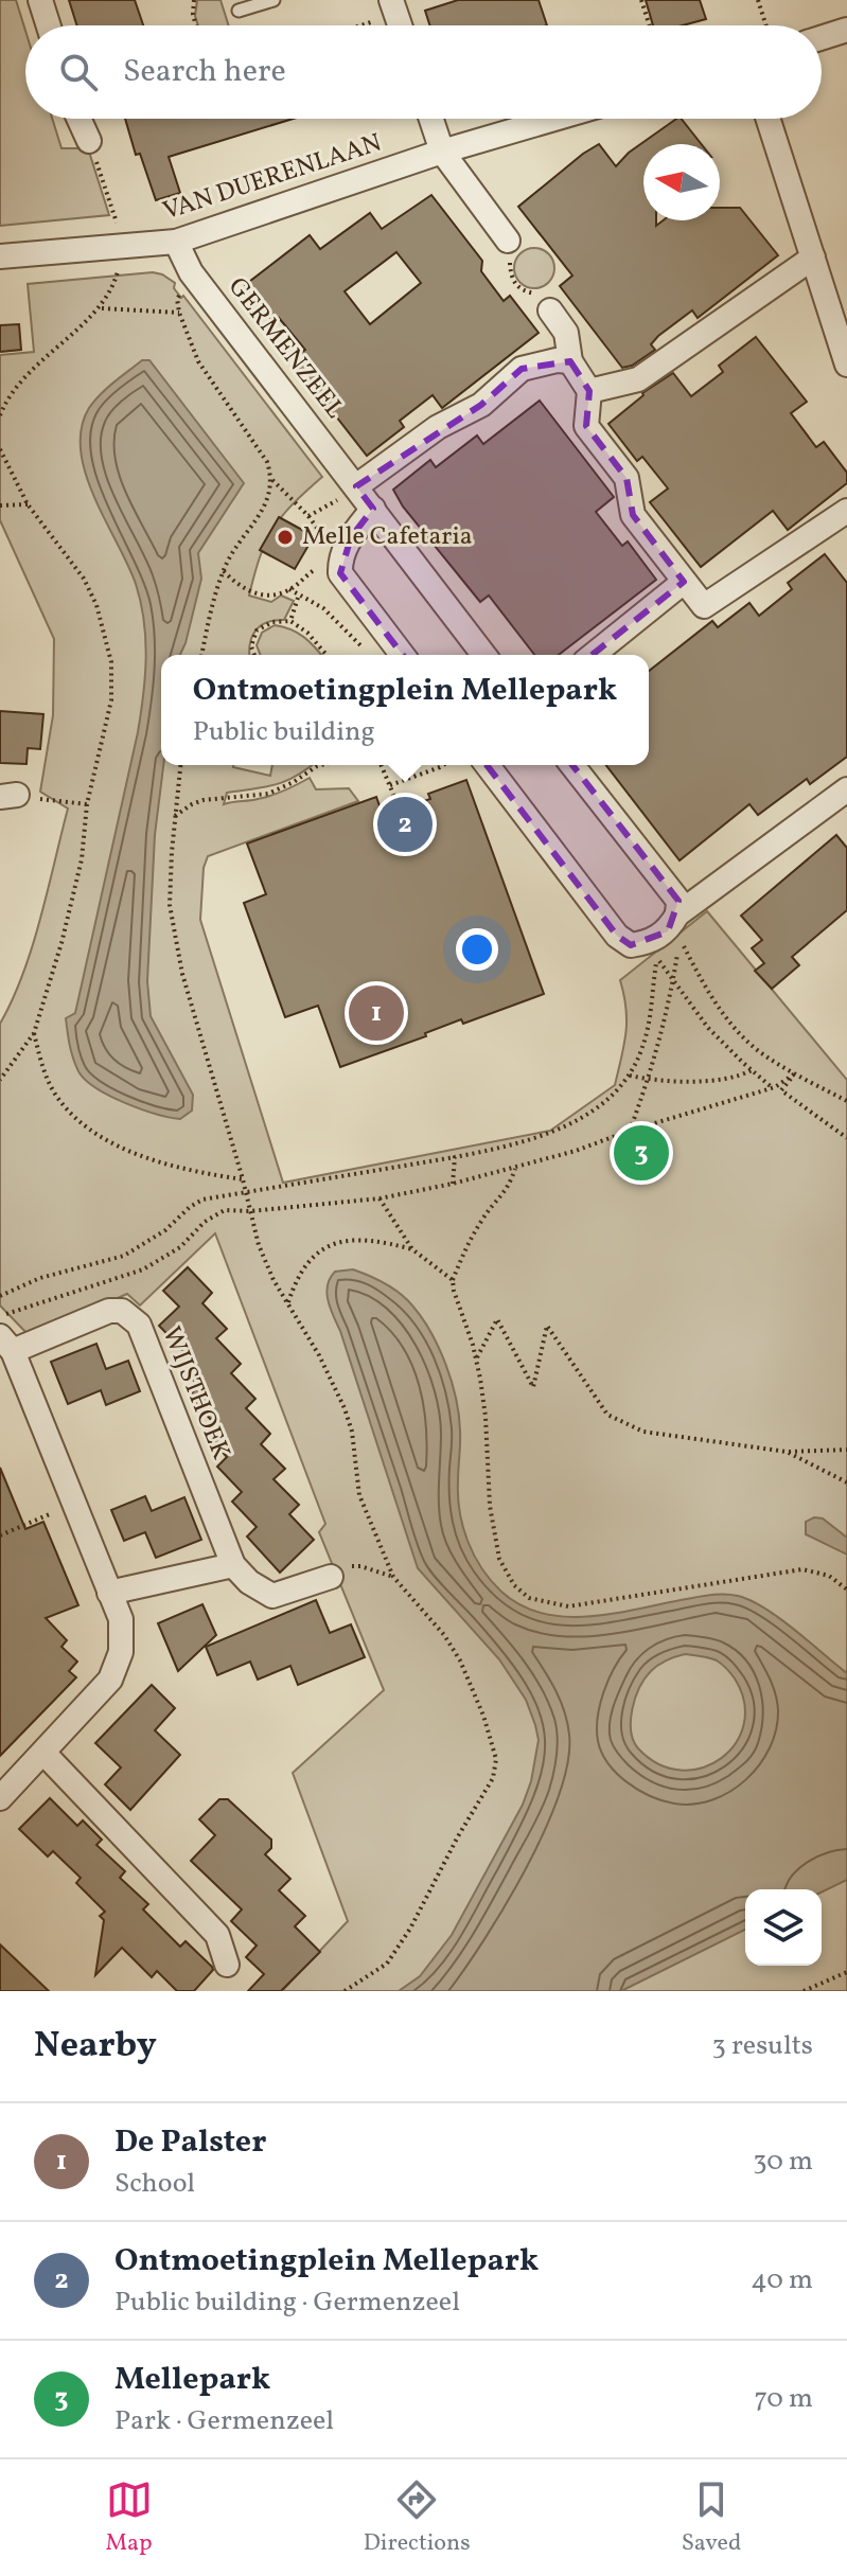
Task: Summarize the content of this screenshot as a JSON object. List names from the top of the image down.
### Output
{
  "streets": {
    "street": ["VAN DUERENLAAN", "GERMENZEEL", "WIJSTHOEK"]
  },
  "crossings": [
    ["VAN DUERENLAAN", "GERMENZEEL"]
  ],
  "places": ["Melle Cafetaria"],
  "north": "left",
  "page": {
    "search": "Search here",
    "popup": ["Ontmoetingplein Mellepark", "Public building"],
    "pins": ["2", "1", "3"],
    "heading": ["Nearby", "3 results"],
    "list": [
      {
        "mark": "1",
        "name": "De Palster",
        "note": "School",
        "value": "30 m"
      },
      {
        "mark": "2",
        "name": "Ontmoetingplein Mellepark",
        "note": "Public building · Germenzeel",
        "value": "40 m"
      },
      {
        "mark": "3",
        "name": "Mellepark",
        "note": "Park · Germenzeel",
        "value": "70 m"
      }
    ],
    "nav": ["Map", "Directions", "Saved"]
  }
}
